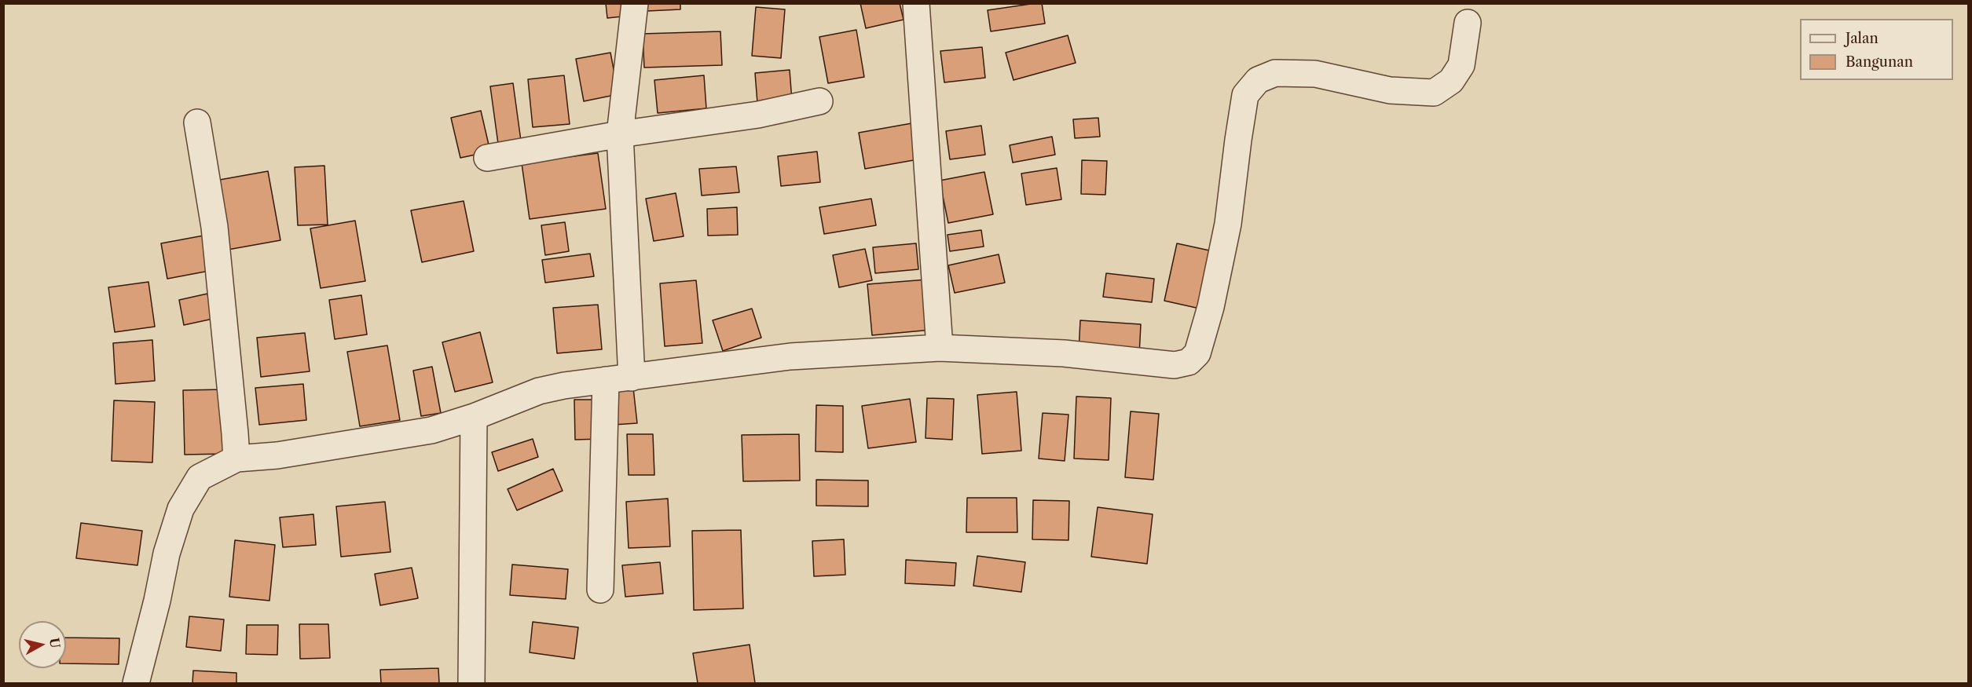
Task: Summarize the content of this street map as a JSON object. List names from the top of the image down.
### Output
{
  "legend": ["Jalan", "Bangunan"],
  "north": "right"
}
